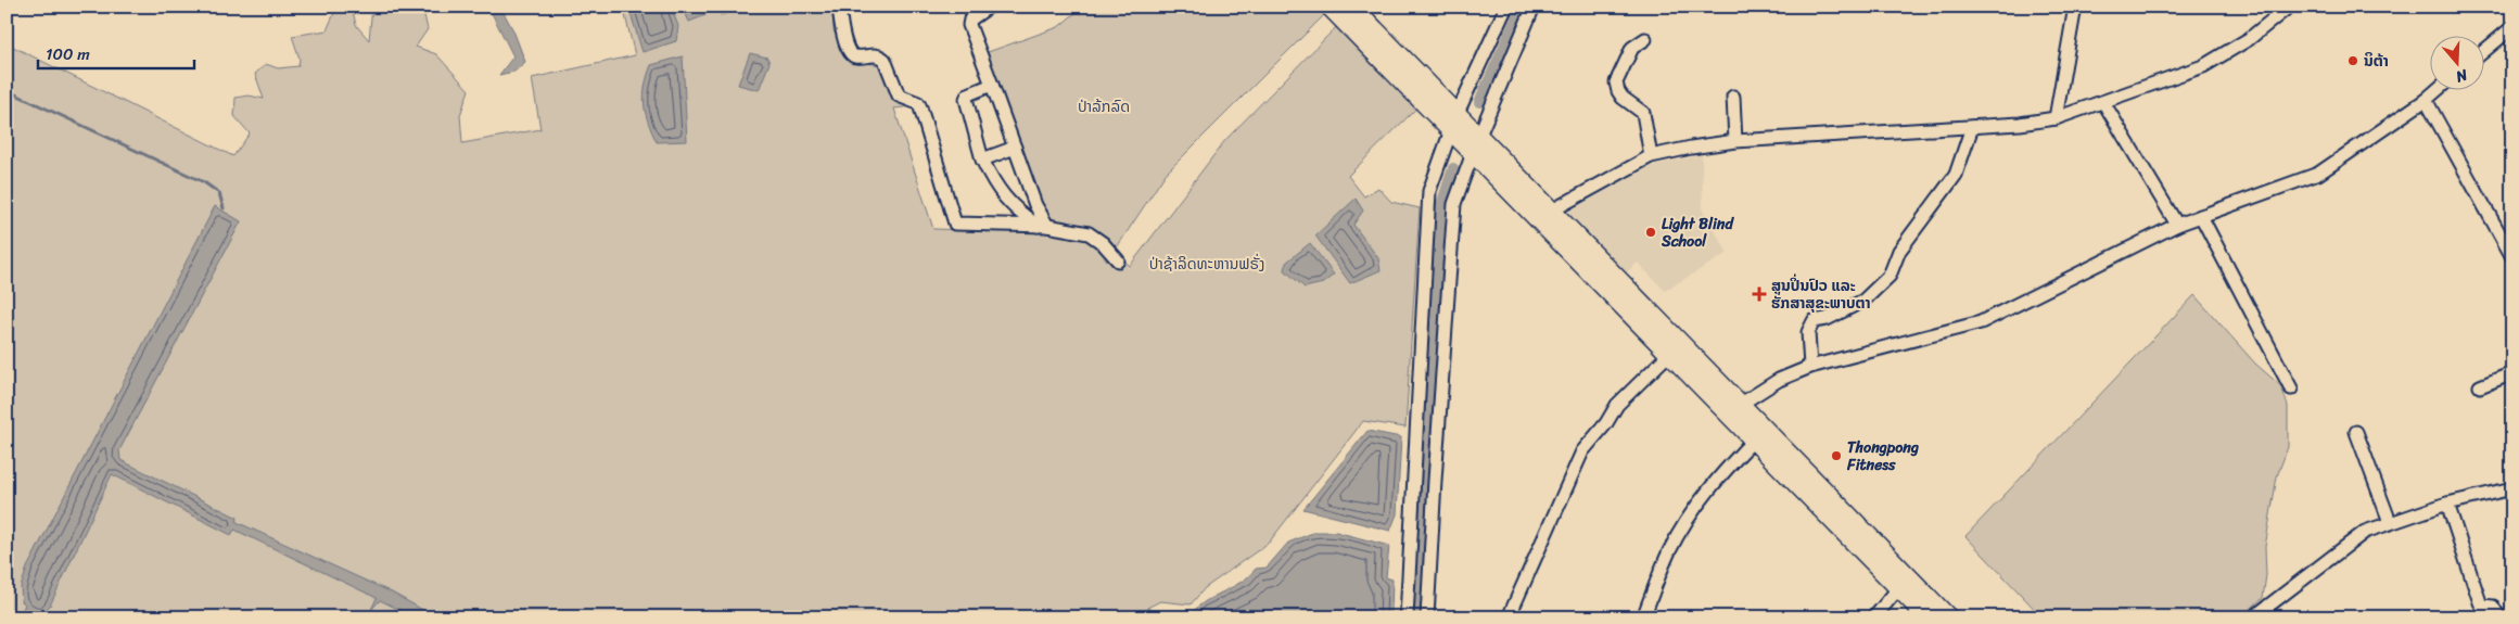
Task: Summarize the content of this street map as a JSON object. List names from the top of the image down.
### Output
{
  "parks": ["ປ່າລ້ກລົດ", "ປ່າຊ້າລິດທະຫານຟຣັ່ງ"],
  "places": {
    "other": ["ນິຕ້າ", "Light Blind School", "Thongpong Fitness"],
    "health": ["ສູນປິ່ນປົວ ແລະ ຮັກສາສຸຂະພາບຕາ"]
  },
  "scale_bar": "100 m",
  "north": "bottom"
}
